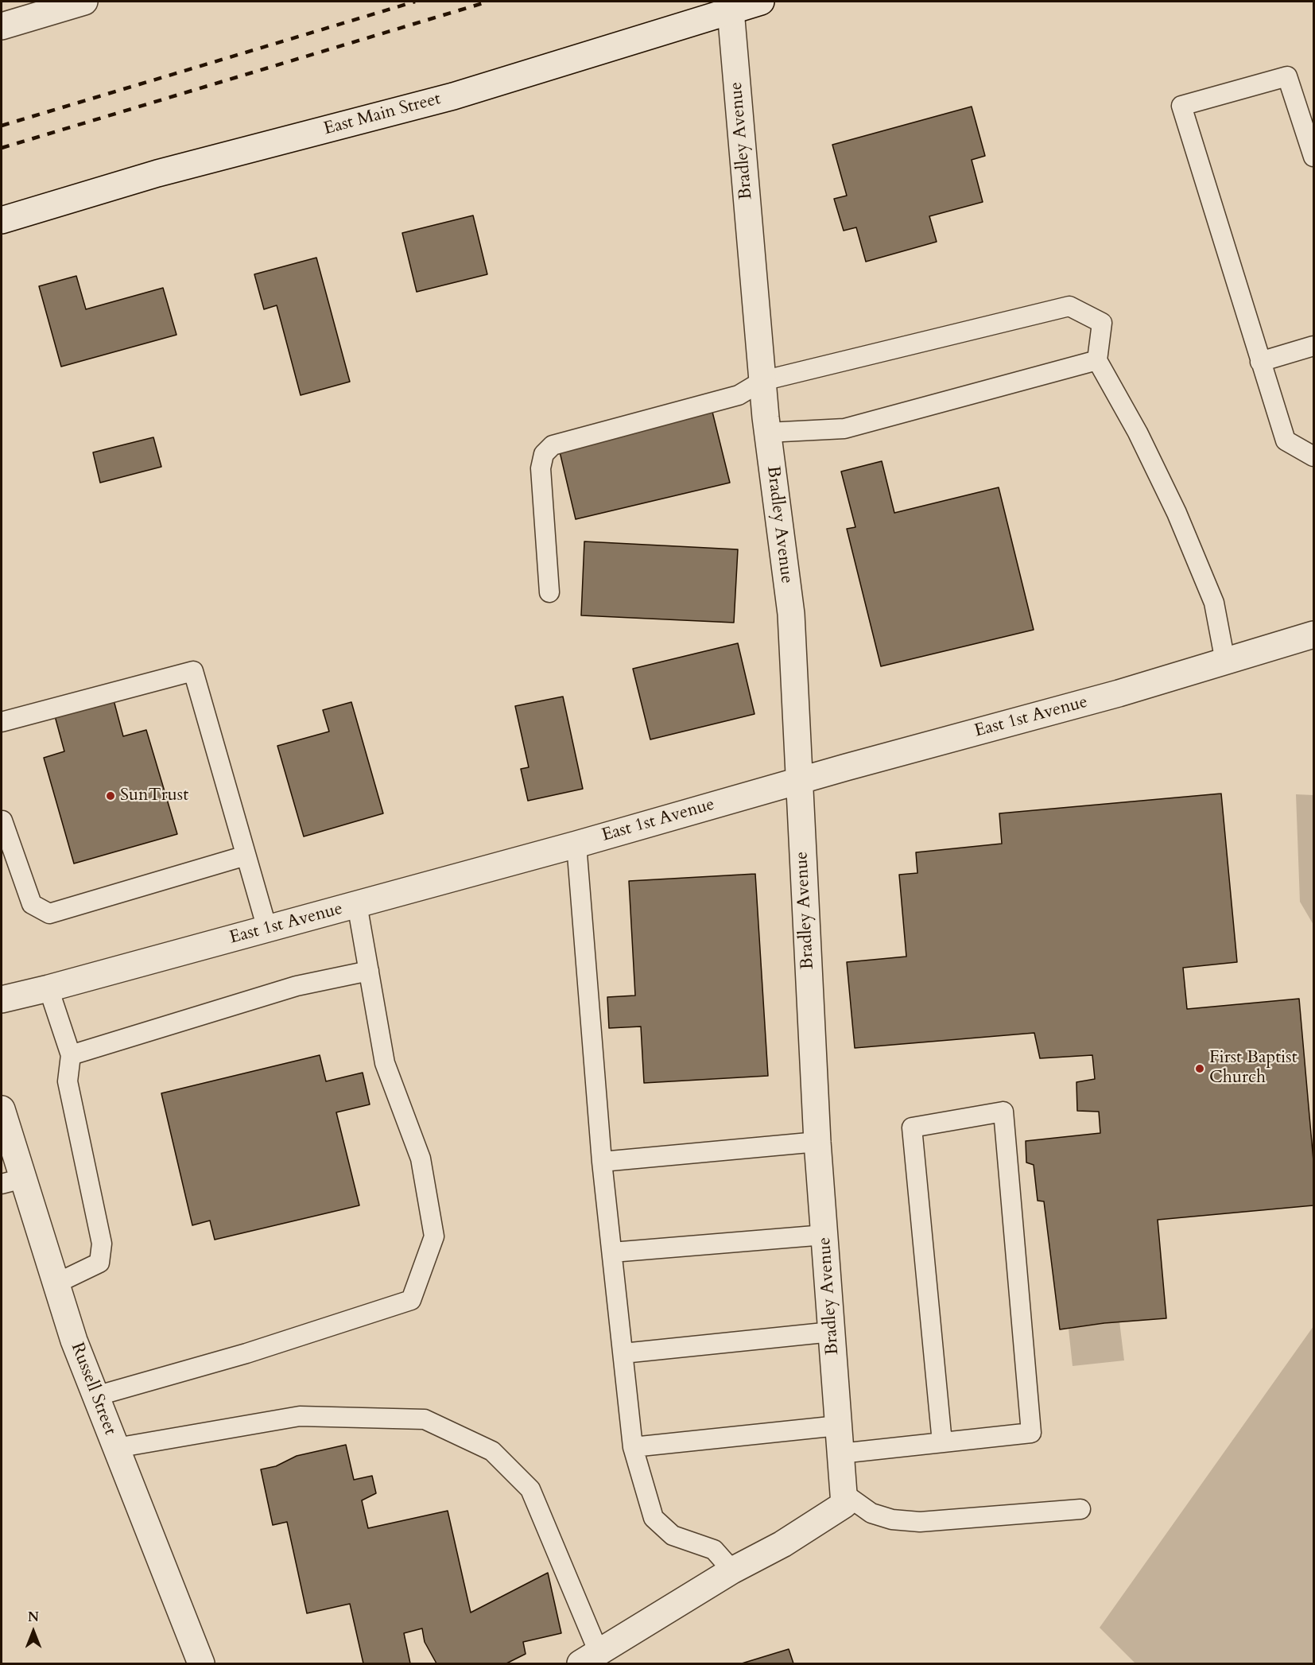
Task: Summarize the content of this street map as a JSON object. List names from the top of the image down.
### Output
{
  "streets": {
    "street": [
      "East Main Street",
      "Bradley Avenue",
      "East 1st Avenue",
      "Russell Street"
    ]
  },
  "crossings": [
    ["East Main Street", "Bradley Avenue"],
    ["Bradley Avenue", "East 1st Avenue"]
  ],
  "places": ["SunTrust", "First Baptist Church"],
  "north": "top"
}
